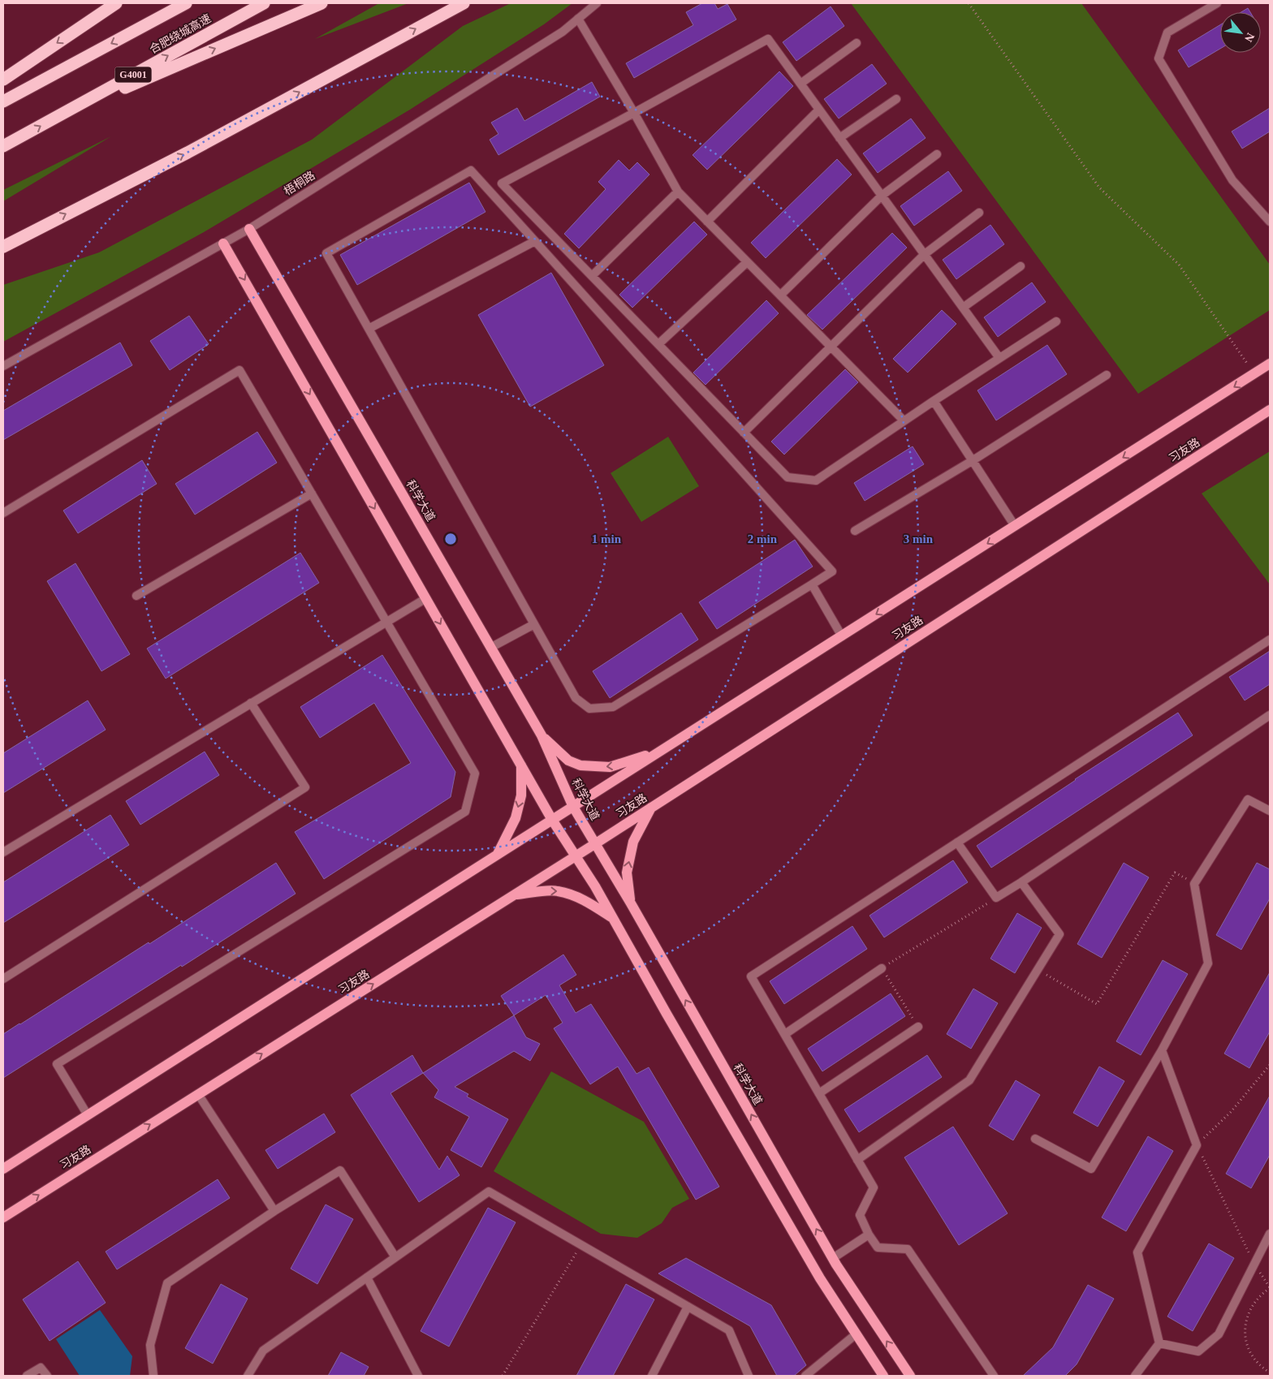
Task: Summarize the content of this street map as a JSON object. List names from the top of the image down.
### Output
{
  "streets": {
    "highway": ["合肥绕城高速", "G4001"],
    "main road": ["习友路", "科学大道"],
    "street": ["梧桐路"]
  },
  "crossings": [
    ["梧桐路", "科学大道"],
    ["习友路", "科学大道"]
  ],
  "north": "bottom right",
  "rings": ["1 min", "2 min", "3 min"]
}
